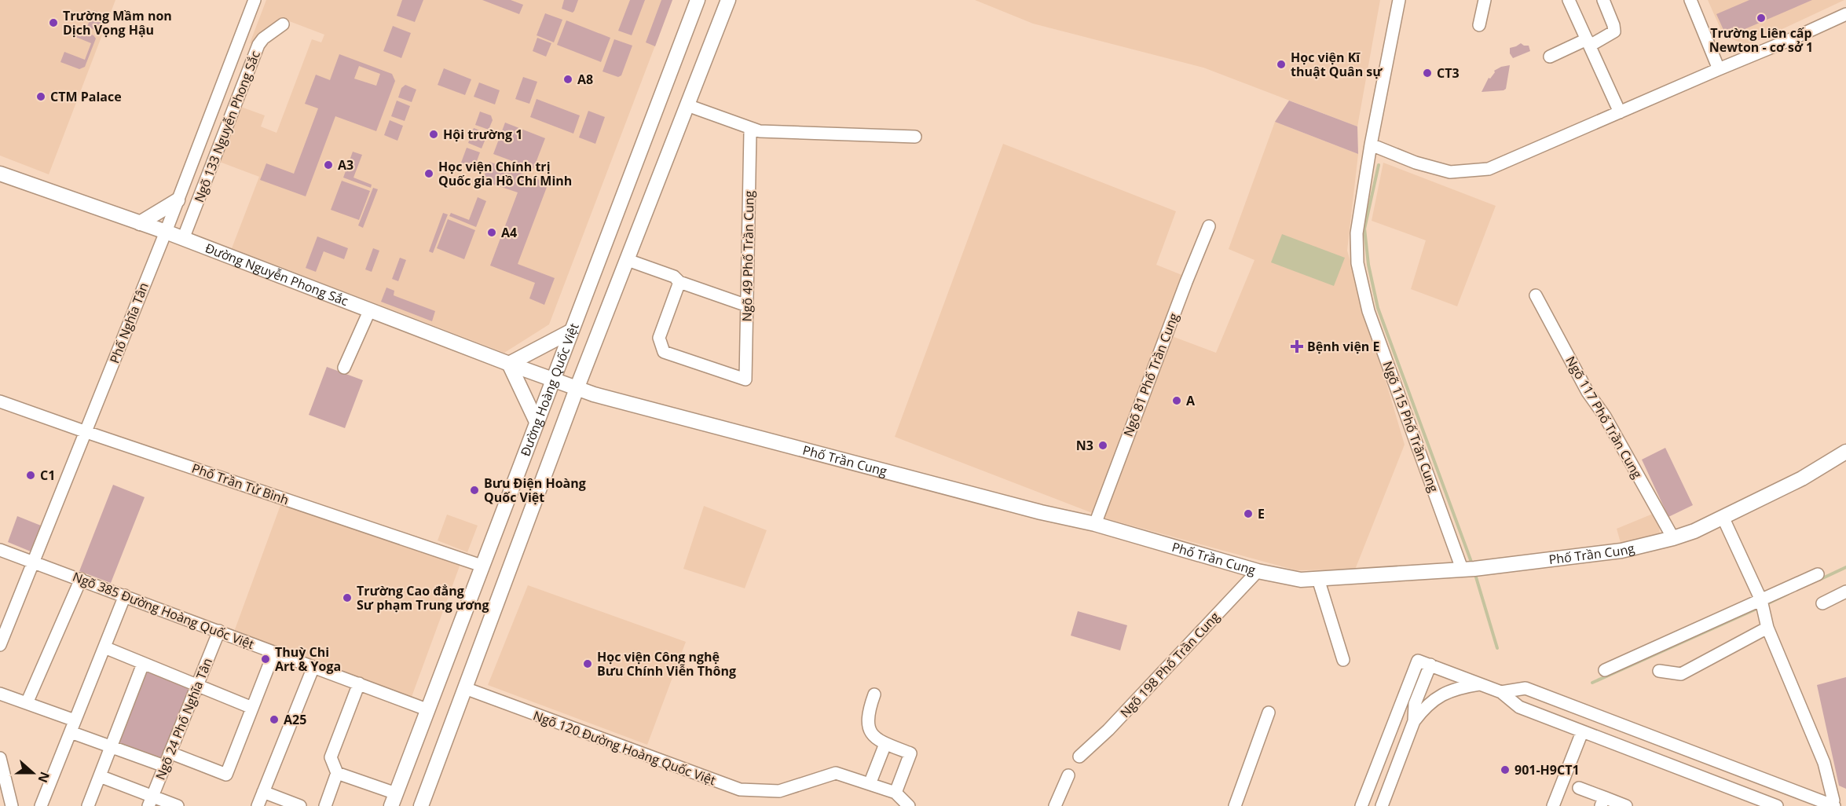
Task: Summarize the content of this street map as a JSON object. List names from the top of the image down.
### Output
{
  "streets": {
    "main road": ["Đường Nguyễn Phong Sắc", "Đường Hoàng Quốc Việt", "Phố Trần Cung"],
    "street": [
      "Ngõ 133 Nguyễn Phong Sắc",
      "Ngõ 49 Phố Trần Cung",
      "Phố Nghĩa Tân",
      "Ngõ 81 Phố Trần Cung",
      "Ngõ 117 Phố Trần Cung",
      "Ngõ 115 Phố Trần Cung",
      "Phố Trần Tử Bình",
      "Ngõ 385 Đường Hoàng Quốc Việt",
      "Ngõ 198 Phố Trần Cung",
      "Ngõ 24 Phố Nghĩa Tân",
      "Ngõ 120 Đường Hoàng Quốc Việt"
    ]
  },
  "crossings": [
    ["Ngõ 133 Nguyễn Phong Sắc", "Đường Nguyễn Phong Sắc"],
    ["Đường Nguyễn Phong Sắc", "Phố Nghĩa Tân"],
    ["Đường Nguyễn Phong Sắc", "Đường Hoàng Quốc Việt"],
    ["Đường Nguyễn Phong Sắc", "Phố Trần Cung"],
    ["Phố Nghĩa Tân", "Phố Trần Tử Bình"],
    ["Phố Nghĩa Tân", "Ngõ 385 Đường Hoàng Quốc Việt"],
    ["Ngõ 81 Phố Trần Cung", "Phố Trần Cung"],
    ["Đường Hoàng Quốc Việt", "Phố Trần Cung"],
    ["Đường Hoàng Quốc Việt", "Phố Trần Tử Bình"],
    ["Đường Hoàng Quốc Việt", "Ngõ 385 Đường Hoàng Quốc Việt"],
    ["Đường Hoàng Quốc Việt", "Ngõ 120 Đường Hoàng Quốc Việt"],
    ["Ngõ 117 Phố Trần Cung", "Phố Trần Cung"],
    ["Ngõ 115 Phố Trần Cung", "Phố Trần Cung"],
    ["Phố Trần Cung", "Ngõ 198 Phố Trần Cung"],
    ["Ngõ 385 Đường Hoàng Quốc Việt", "Ngõ 24 Phố Nghĩa Tân"]
  ],
  "places": {
    "other": [
      "Trường Liên cấp Newton - cơ sở 1",
      "Trường Mầm non Dịch Vọng Hậu",
      "Học viện Kĩ thuật Quân sự",
      "CT3",
      "A8",
      "CTM Palace",
      "Hội trường 1",
      "A3",
      "Học viện Chính trị Quốc gia Hồ Chí Minh",
      "A4",
      "A",
      "N3",
      "C1",
      "Bưu Điện Hoàng Quốc Việt",
      "E",
      "Trường Cao đẳng Sư phạm Trung ương",
      "Thuỳ Chi Art & Yoga",
      "Học viện Công nghệ Bưu Chính Viễn Thông",
      "A25",
      "901-H9CT1"
    ],
    "health": ["Bệnh viện E"]
  },
  "north": "right"
}
